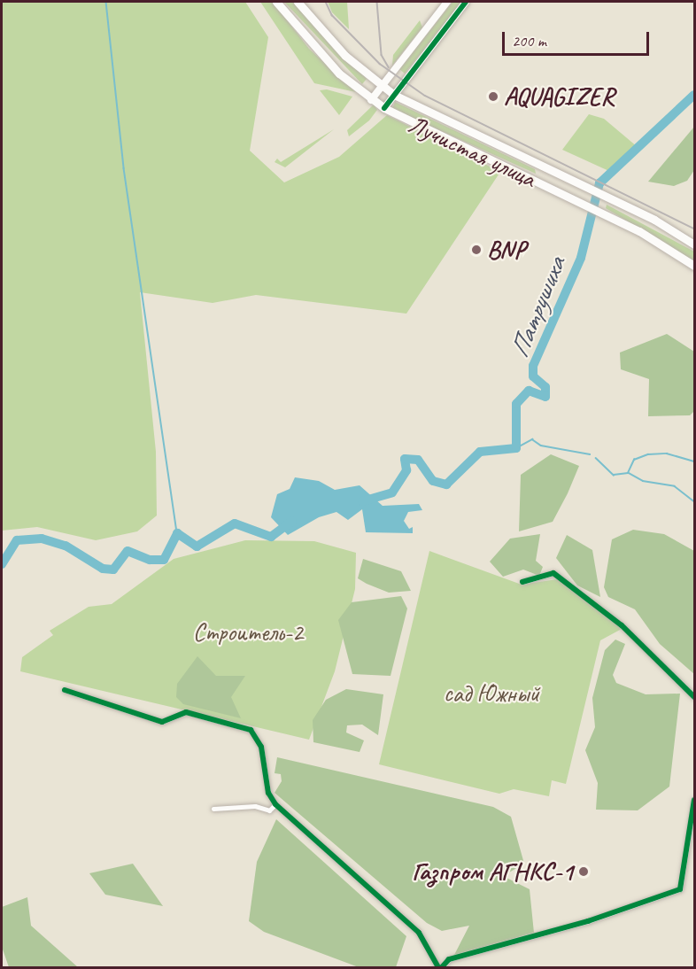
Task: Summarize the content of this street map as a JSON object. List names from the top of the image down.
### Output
{
  "streets": {
    "main road": ["Лучистая улица"]
  },
  "water": ["Патрушиха"],
  "parks": ["Строитель-2", "сад Южный"],
  "places": ["AQUAGIZER", "BNP", "Газпром АГНКС-1"],
  "scale_bar": "200 m"
}
